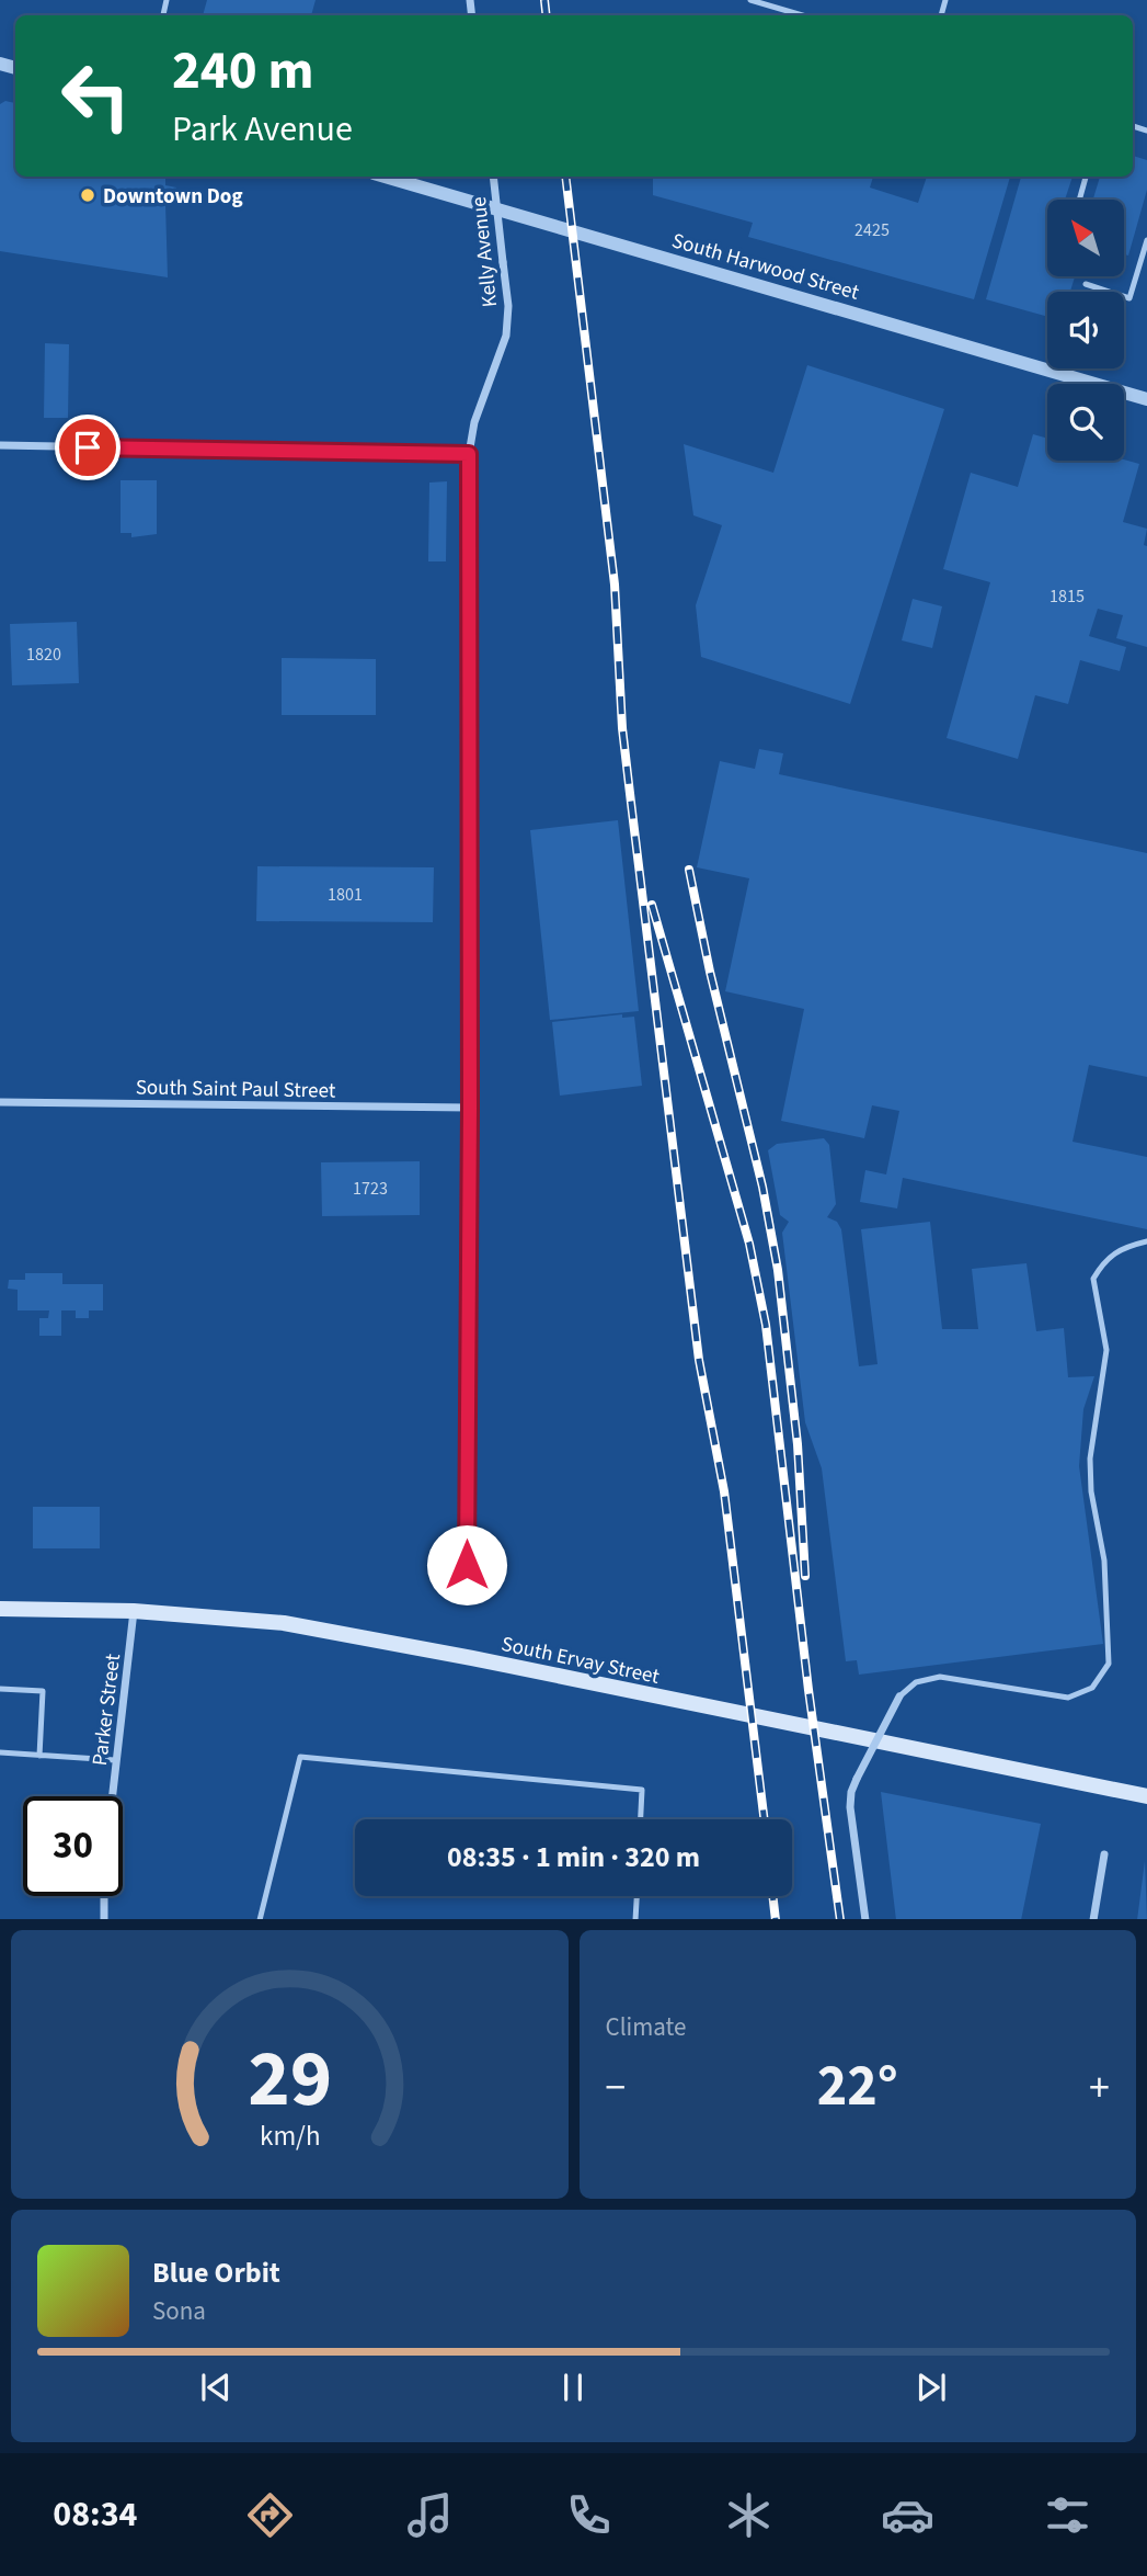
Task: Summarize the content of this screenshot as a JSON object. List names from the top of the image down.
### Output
{
  "streets": {
    "main road": ["South Ervay Street"],
    "street": [
      "Kelly Avenue",
      "South Harwood Street",
      "South Saint Paul Street",
      "Parker Street"
    ]
  },
  "crossings": [
    ["Kelly Avenue", "South Saint Paul Street"],
    ["South Ervay Street", "Parker Street"]
  ],
  "places": ["Downtown Dog"],
  "house_numbers": [
    "2425",
    "1815",
    "1820",
    "1801",
    "1723"
  ],
  "north": "top left",
  "page": {
    "turn": ["240 m", "Park Avenue"],
    "limit": "30",
    "trip": "08:35 · 1 min · 320 m",
    "tile": "Climate",
    "heat": ["−", "22°", "+"],
    "song": ["Blue Orbit", "Sona"],
    "tabs": "08:34",
    "gauge": ["29", "km/h"]
  }
}
